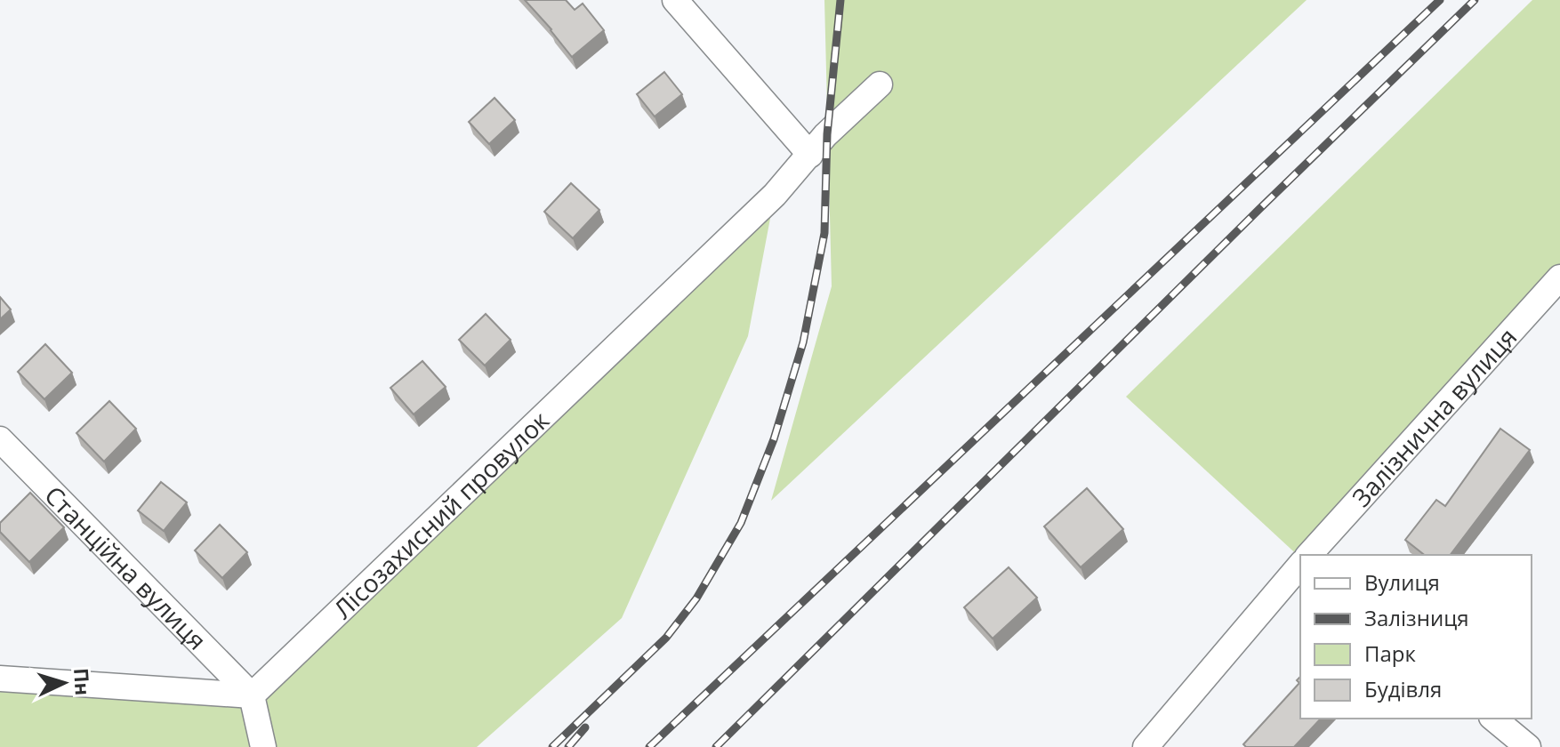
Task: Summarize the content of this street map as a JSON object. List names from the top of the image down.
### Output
{
  "streets": {
    "street": ["Залізнична вулиця", "Лісозахисний провулок", "Станційна вулиця"]
  },
  "crossings": [
    ["Лісозахисний провулок", "Станційна вулиця"]
  ],
  "legend": [
    "Вулиця",
    "Залізниця",
    "Парк",
    "Будівля"
  ],
  "north": "right"
}
